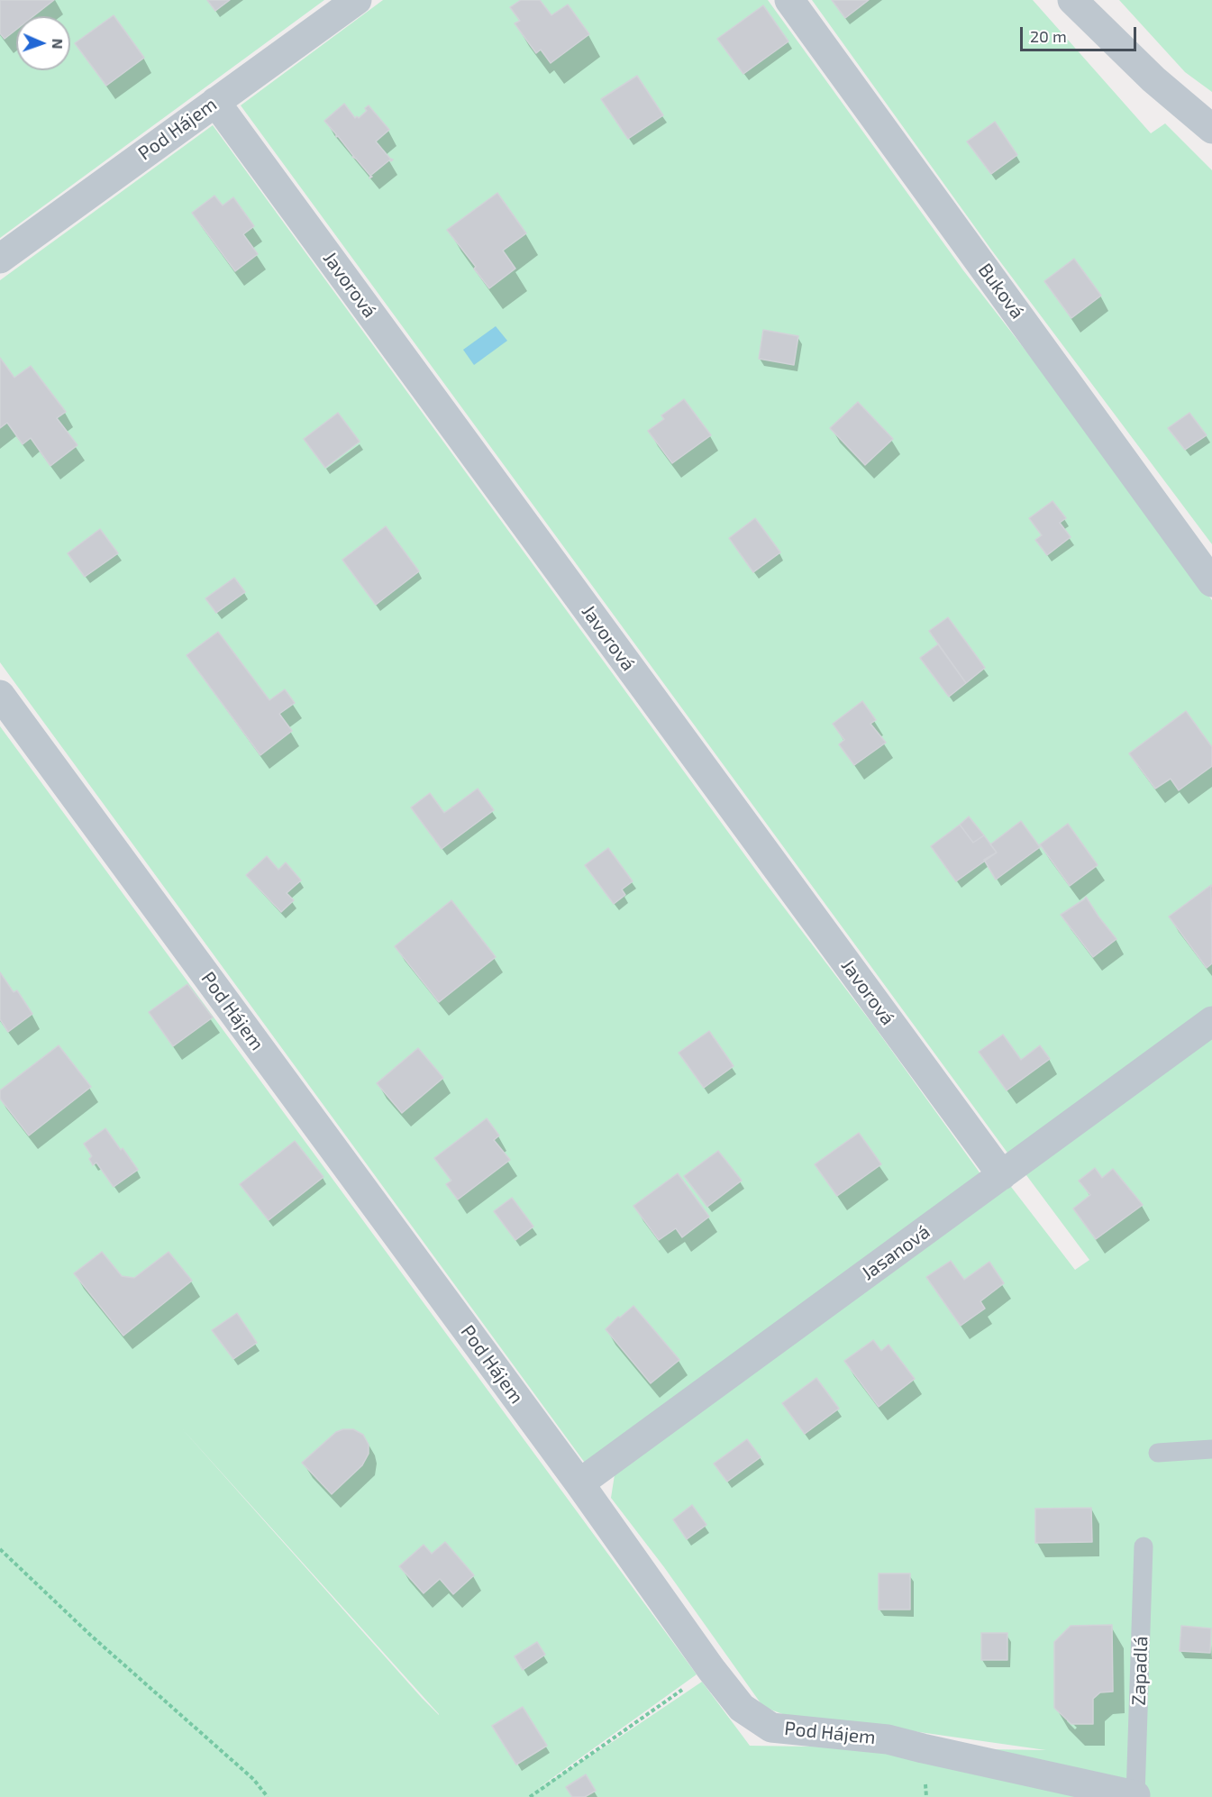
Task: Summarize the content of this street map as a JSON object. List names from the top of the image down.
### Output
{
  "streets": {
    "street": [
      "Pod Hájem",
      "Javorová",
      "Buková",
      "Jasanová"
    ],
    "lane": ["Zapadlá"]
  },
  "crossings": [
    ["Pod Hájem", "Javorová"],
    ["Pod Hájem", "Jasanová"],
    ["Pod Hájem", "Zapadlá"],
    ["Javorová", "Jasanová"]
  ],
  "scale_bar": "20 m",
  "north": "right"
}
